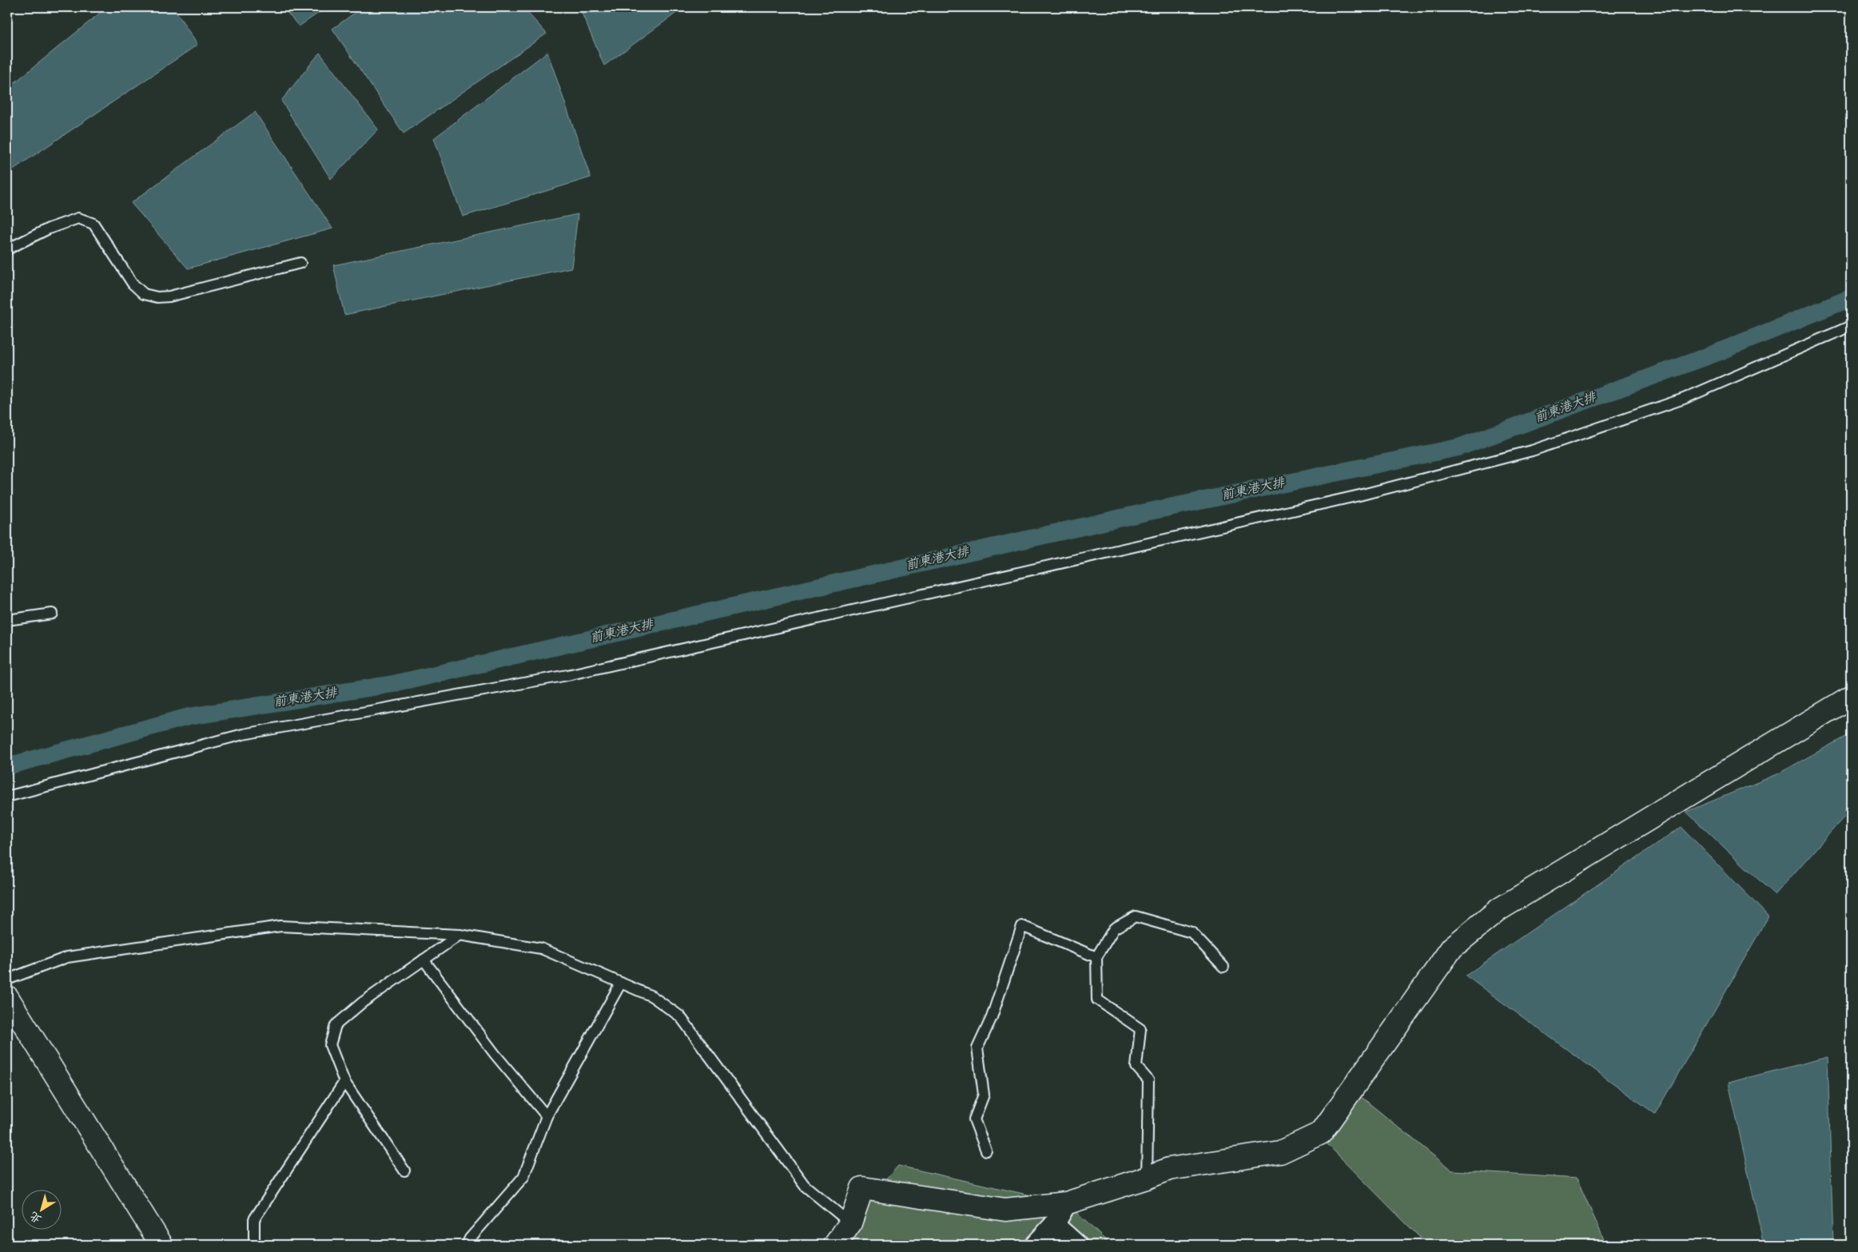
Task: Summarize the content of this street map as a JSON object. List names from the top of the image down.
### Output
{
  "water": ["前東港大排"],
  "north": "bottom left"
}
